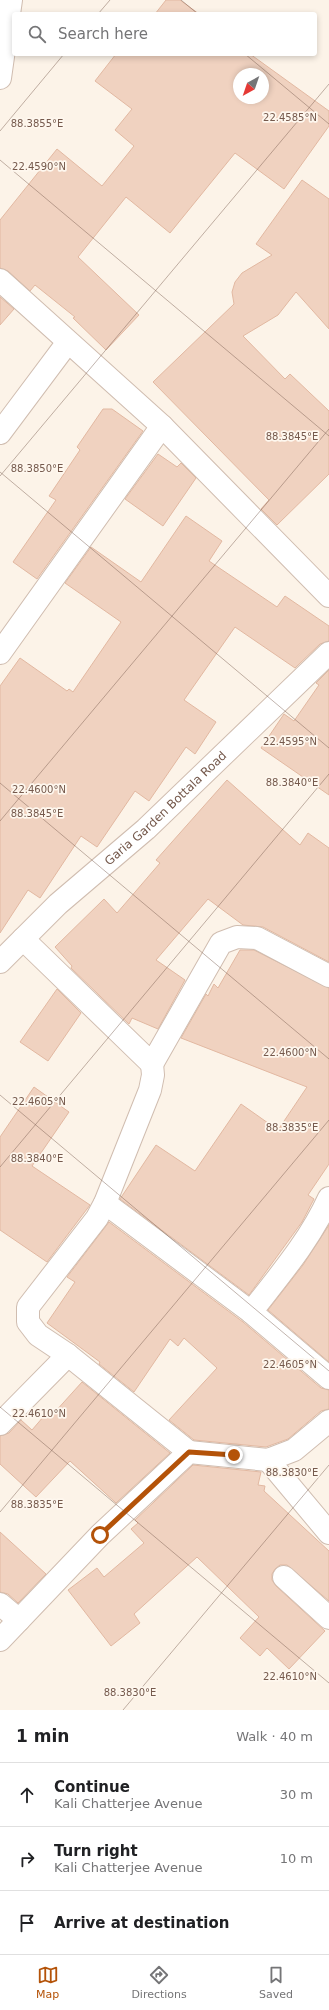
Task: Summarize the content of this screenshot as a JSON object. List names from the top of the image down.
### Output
{
  "streets": {
    "street": ["Garia Garden Bottala Road"]
  },
  "north": "bottom left",
  "page": {
    "search": "Search here",
    "heading": ["1 min", "Walk · 40 m"],
    "list": [
      ["Continue", "Kali Chatterjee Avenue", "30 m"],
      ["Turn right", "Kali Chatterjee Avenue", "10 m"],
      "Arrive at destination"
    ],
    "nav": ["Map", "Directions", "Saved"]
  },
  "coordinates": [
    "22.4585°N",
    "88.3855°E",
    "22.4590°N",
    "88.3845°E",
    "88.3850°E",
    "22.4595°N",
    "88.3840°E",
    "22.4600°N",
    "22.4605°N",
    "88.3835°E",
    "22.4610°N",
    "88.3830°E"
  ]
}
